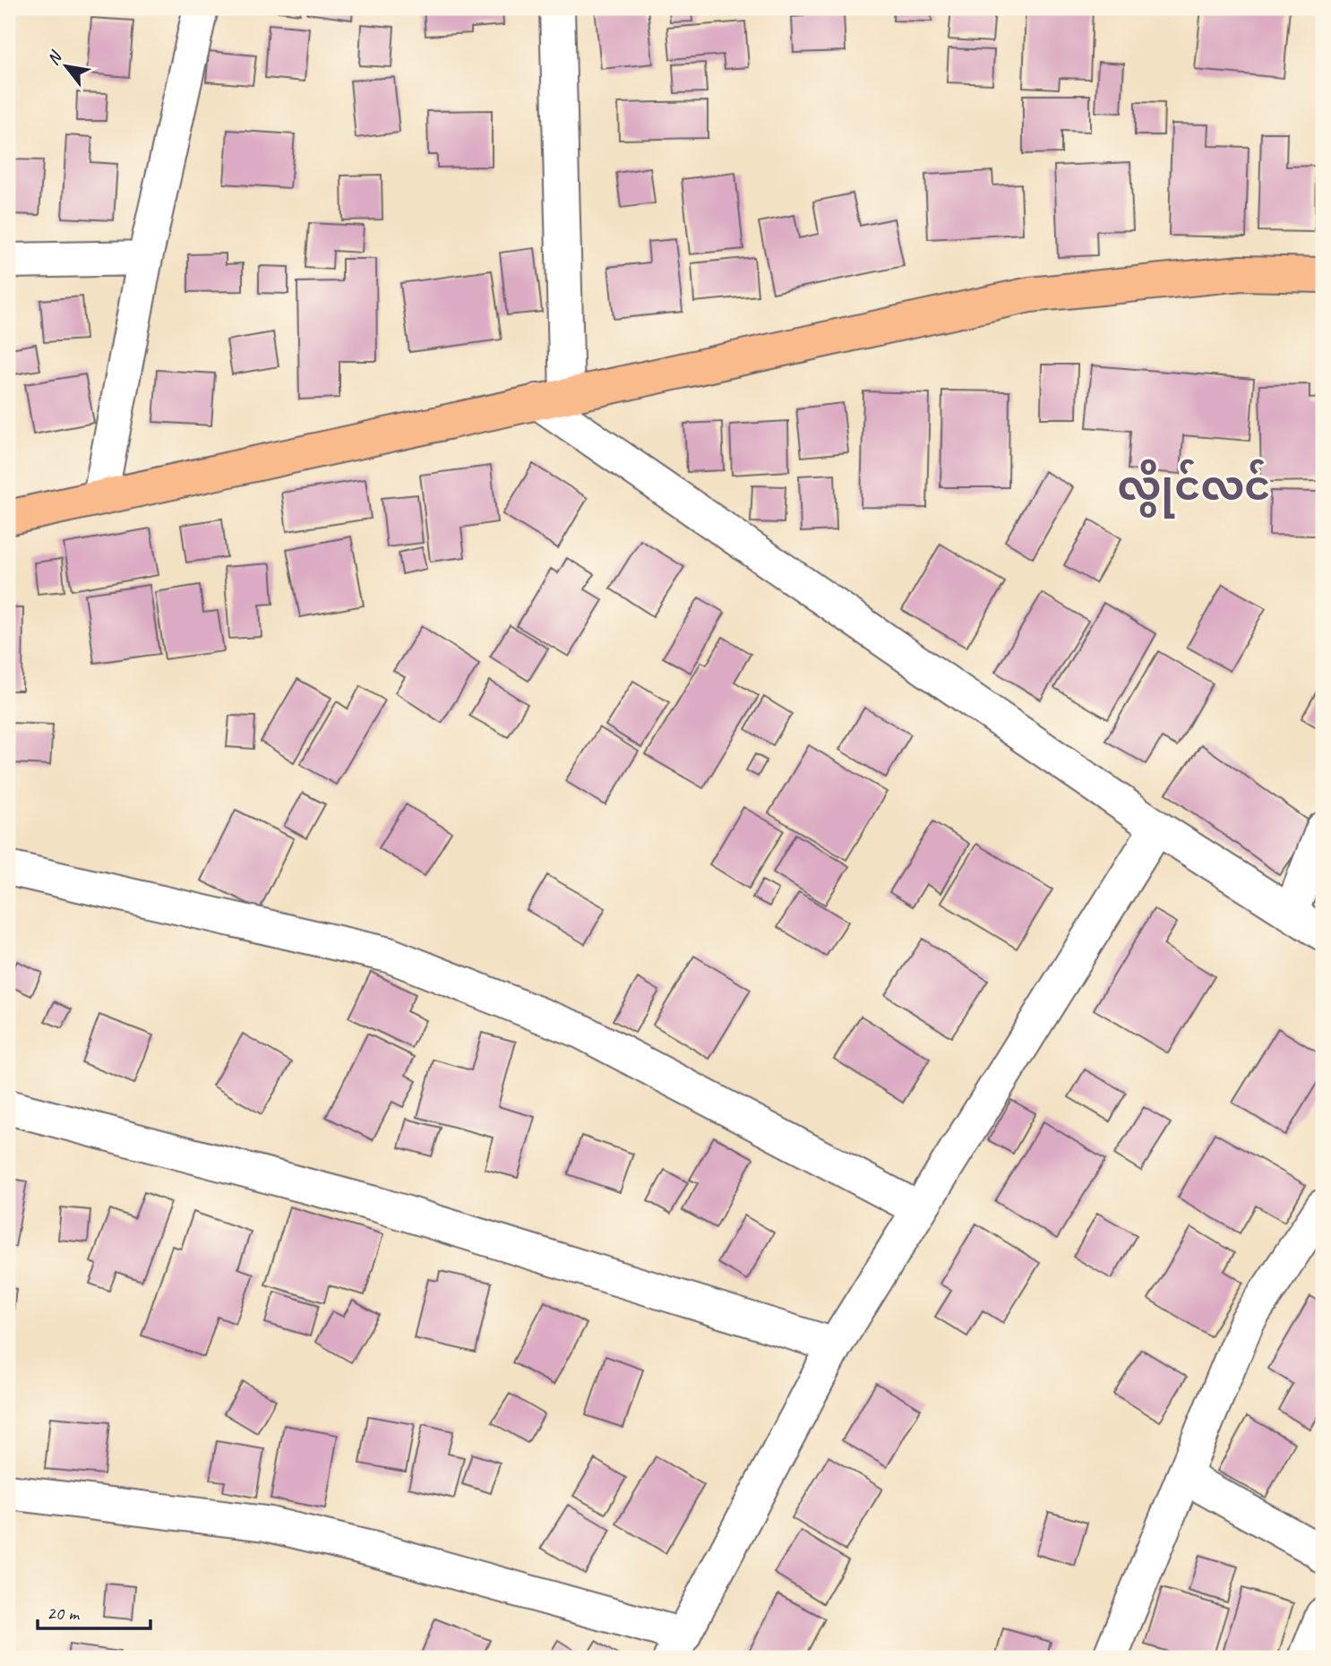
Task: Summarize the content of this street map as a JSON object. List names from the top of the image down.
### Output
{
  "districts": ["လွိုင်လင်"],
  "scale_bar": "20 m",
  "north": "top left"
}
